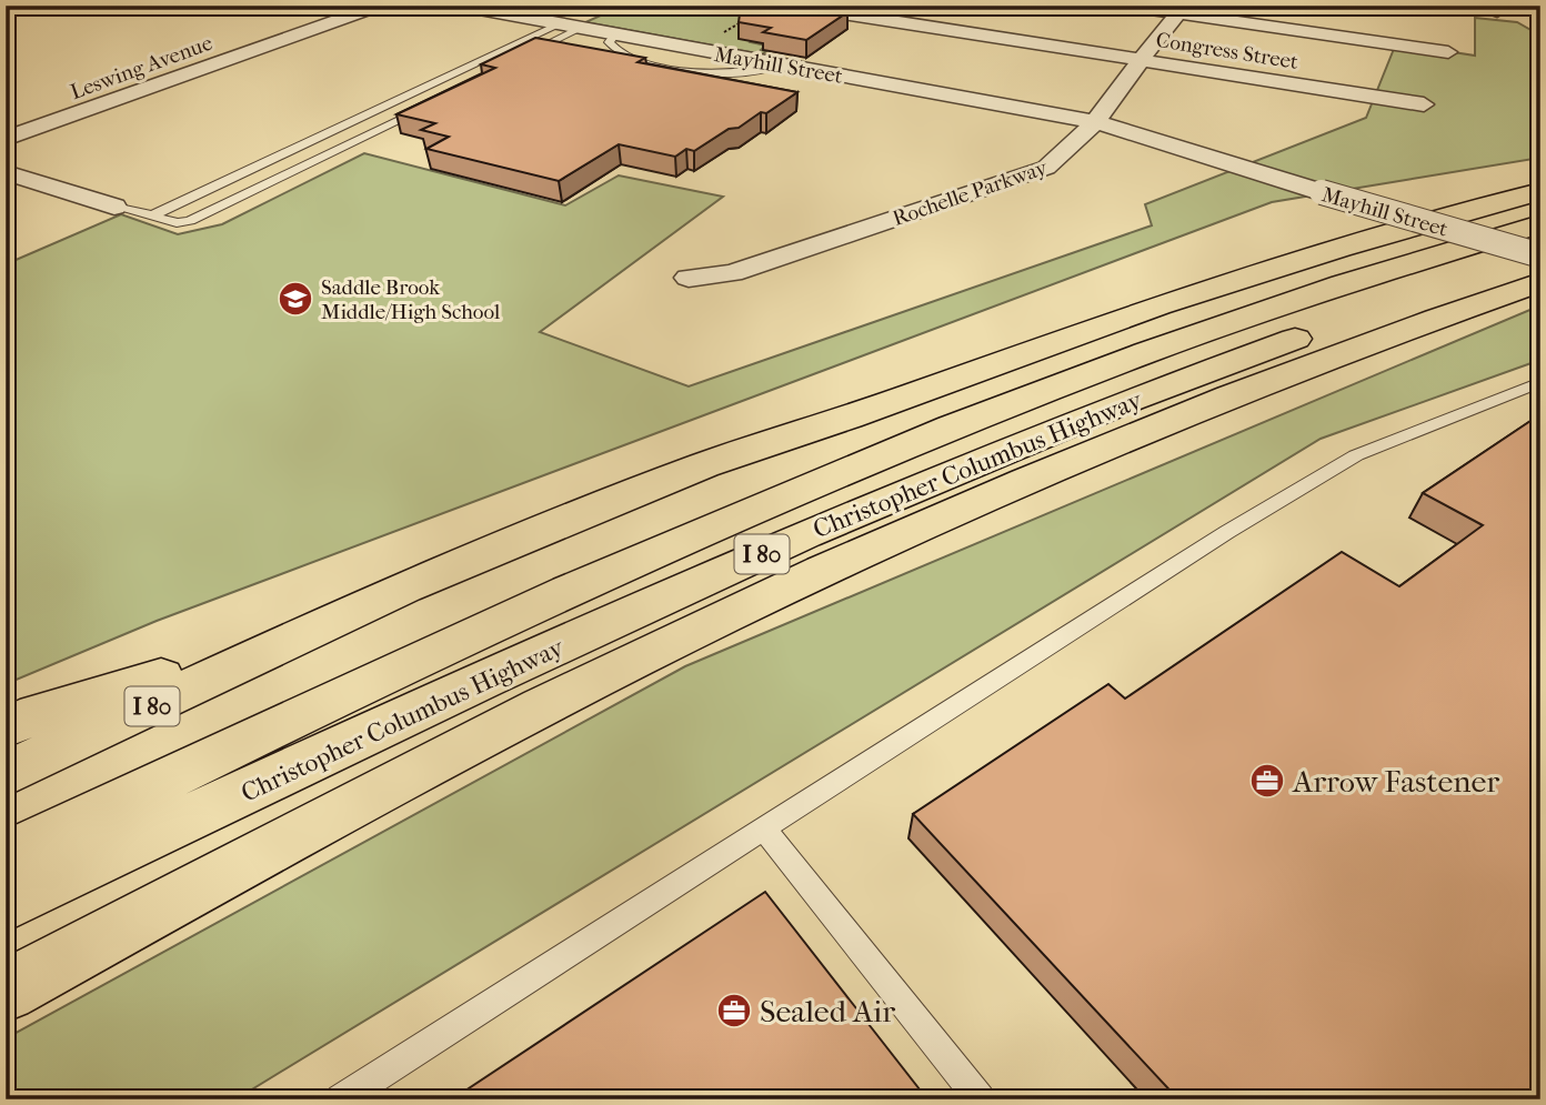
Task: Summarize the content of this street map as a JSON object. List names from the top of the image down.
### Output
{
  "streets": {
    "highway": ["Christopher Columbus Highway", "I 80"],
    "street": [
      "Congress Street",
      "Mayhill Street",
      "Leswing Avenue",
      "Rochelle Parkway"
    ]
  },
  "crossings": [
    ["Congress Street", "Rochelle Parkway"],
    ["Mayhill Street", "Rochelle Parkway"],
    ["Mayhill Street", "Christopher Columbus Highway"]
  ],
  "places": {
    "school or university": ["Saddle Brook Middle/High School"],
    "office": ["Arrow Fastener", "Sealed Air"]
  }
}
